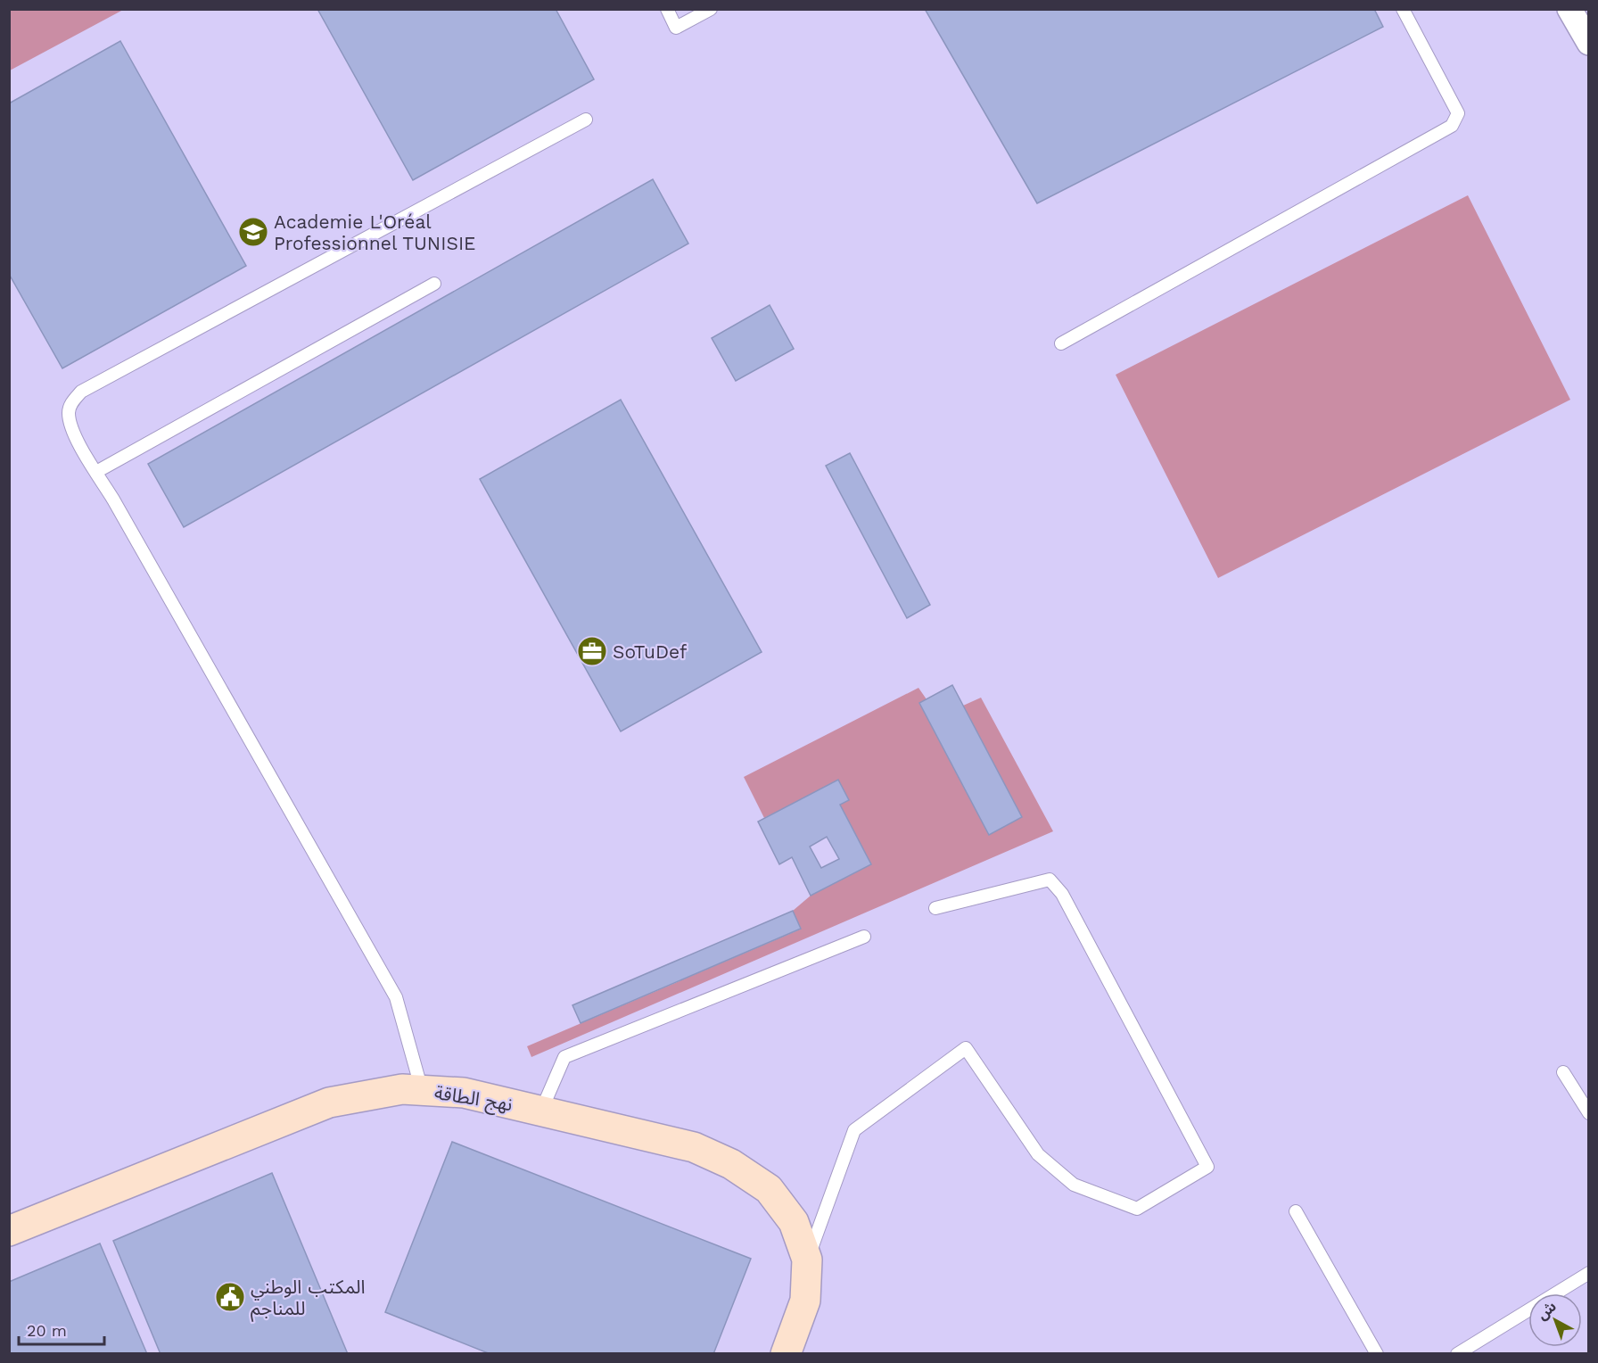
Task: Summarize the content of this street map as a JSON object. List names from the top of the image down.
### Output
{
  "streets": {
    "street": ["نهج الطاقة"]
  },
  "places": {
    "school or university": ["Academie L'Oréal Professionnel TUNISIE"],
    "office": ["SoTuDef"],
    "public building": ["المكتب الوطني للمناجم"]
  },
  "scale_bar": "20 m",
  "north": "top left"
}
